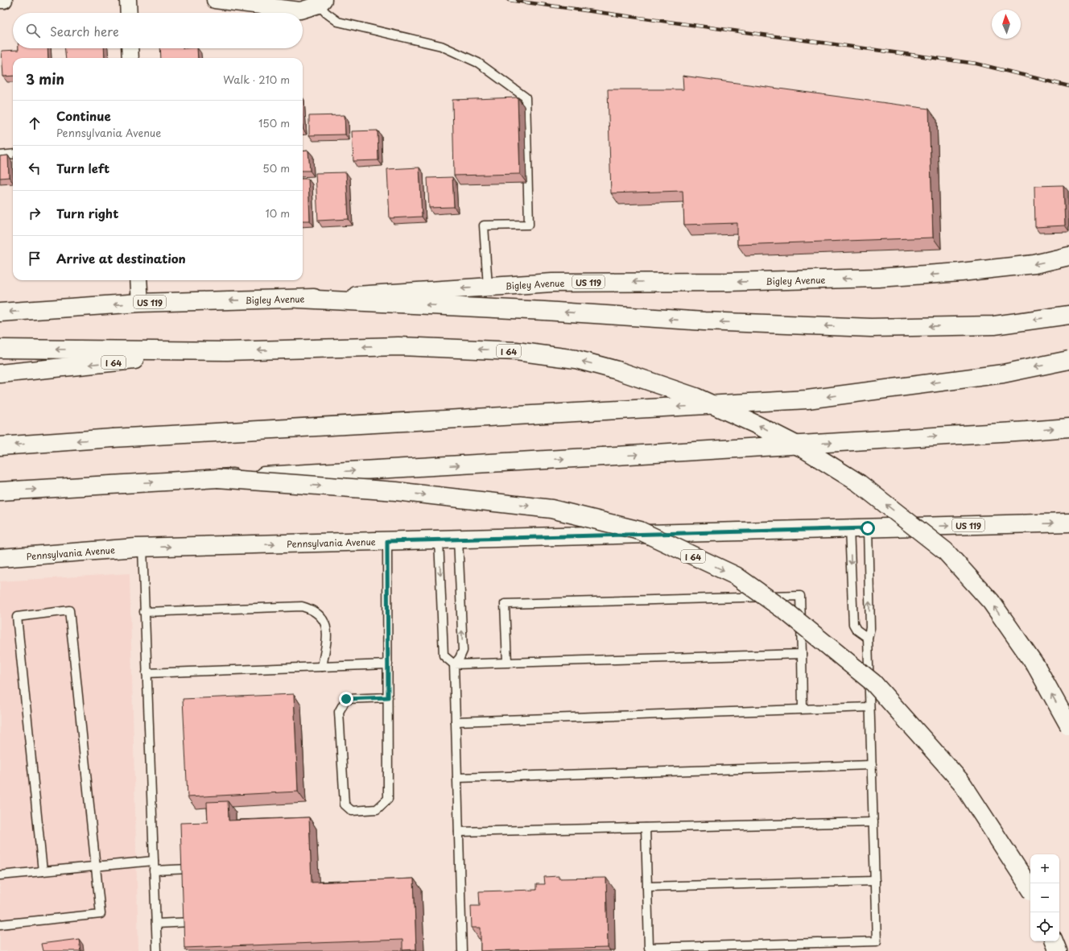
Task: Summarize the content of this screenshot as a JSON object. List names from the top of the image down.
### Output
{
  "streets": {
    "main road": [
      "Bigley Avenue",
      "US 119",
      "I 64",
      "Pennsylvania Avenue"
    ]
  },
  "north": "top",
  "page": {
    "search": "Search here",
    "heading": ["3 min", "Walk · 210 m"],
    "list": [
      ["Continue", "Pennsylvania Avenue", "150 m"],
      ["Turn left", "50 m"],
      ["Turn right", "10 m"],
      "Arrive at destination"
    ],
    "map_buttons": ["+", "−"]
  }
}
